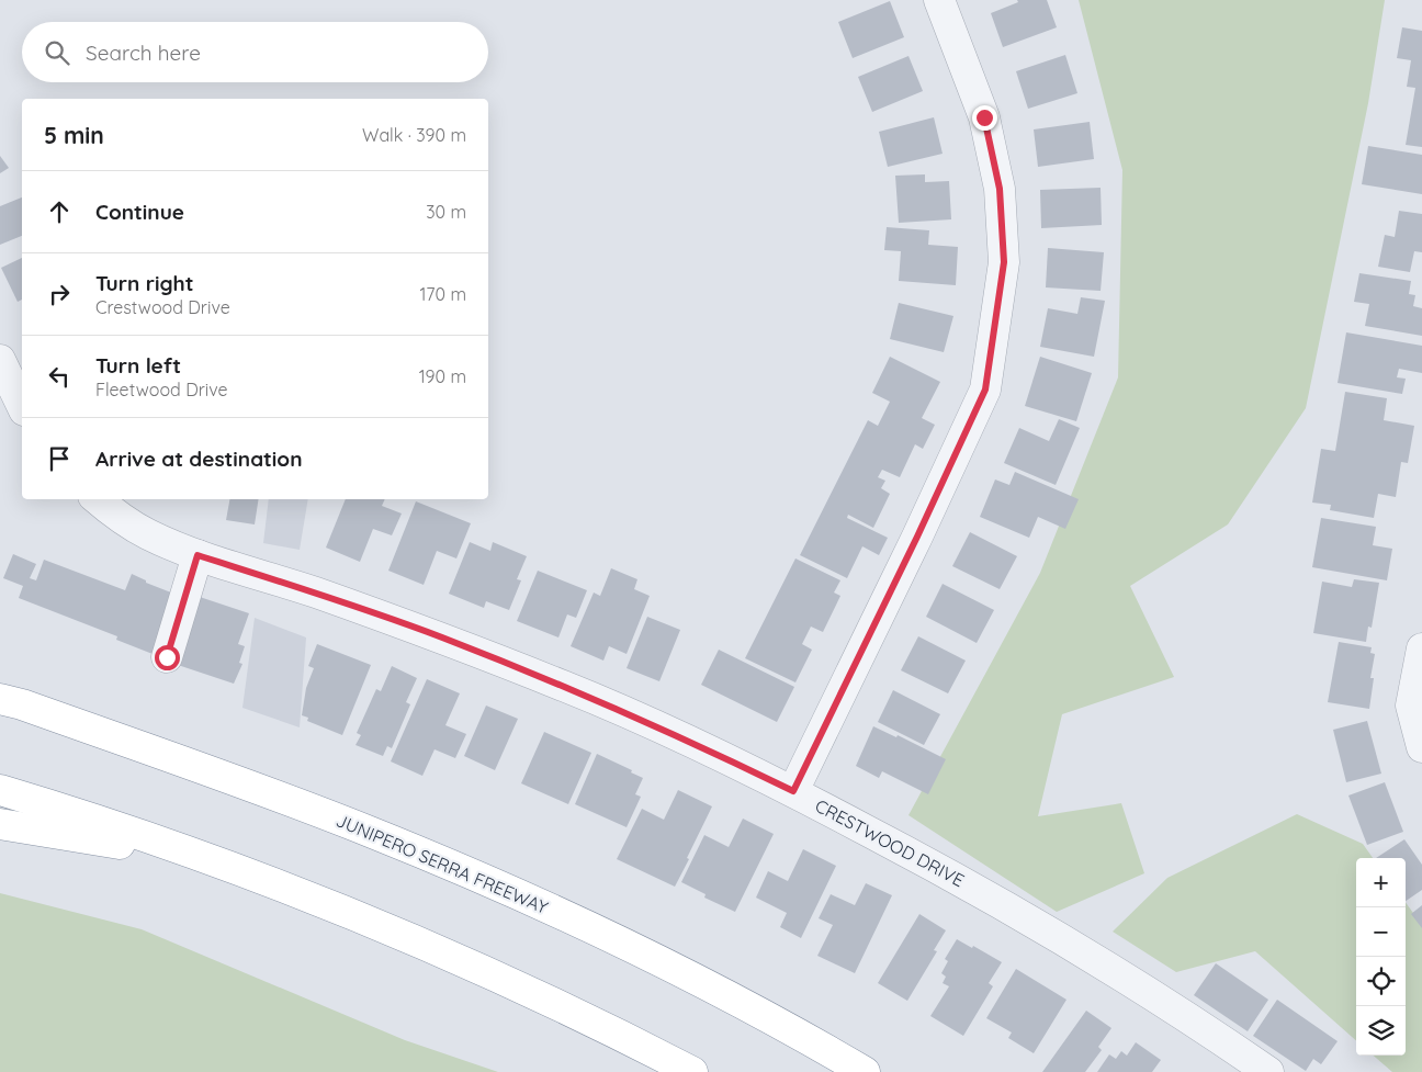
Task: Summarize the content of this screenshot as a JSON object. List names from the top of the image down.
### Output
{
  "streets": {
    "highway": ["JUNIPERO SERRA FREEWAY"],
    "street": ["CRESTWOOD DRIVE"]
  },
  "page": {
    "search": "Search here",
    "heading": ["5 min", "Walk · 390 m"],
    "list": [
      ["Continue", "30 m"],
      ["Turn right", "Crestwood Drive", "170 m"],
      ["Turn left", "Fleetwood Drive", "190 m"],
      "Arrive at destination"
    ],
    "map_buttons": ["+", "−"]
  }
}
